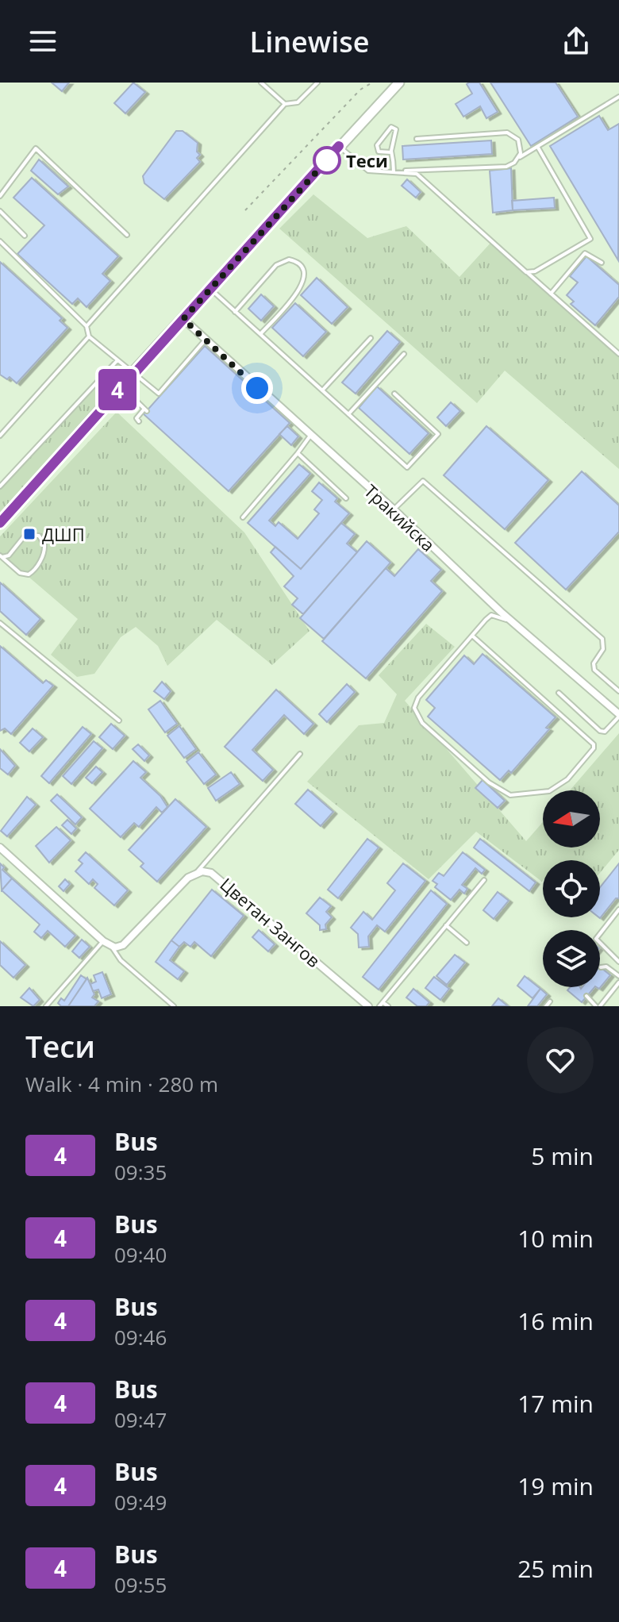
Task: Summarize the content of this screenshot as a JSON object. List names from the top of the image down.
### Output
{
  "streets": {
    "street": ["Тракийска", "Цветан Зангов"]
  },
  "places": {
    "other": ["Теси"],
    "transit": ["ДШП"]
  },
  "lines": ["bus line 4"],
  "north": "left",
  "page": {
    "header": "Linewise",
    "on_map": "4",
    "heading": ["Теси", "Walk · 4 min · 280 m"],
    "list": [
      {
        "mark": "4",
        "name": "Bus",
        "note": "09:35",
        "value": "5 min"
      },
      {
        "mark": "4",
        "name": "Bus",
        "note": "09:40",
        "value": "10 min"
      },
      {
        "mark": "4",
        "name": "Bus",
        "note": "09:46",
        "value": "16 min"
      },
      {
        "mark": "4",
        "name": "Bus",
        "note": "09:47",
        "value": "17 min"
      },
      {
        "mark": "4",
        "name": "Bus",
        "note": "09:49",
        "value": "19 min"
      },
      {
        "mark": "4",
        "name": "Bus",
        "note": "09:55",
        "value": "25 min"
      }
    ]
  }
}
